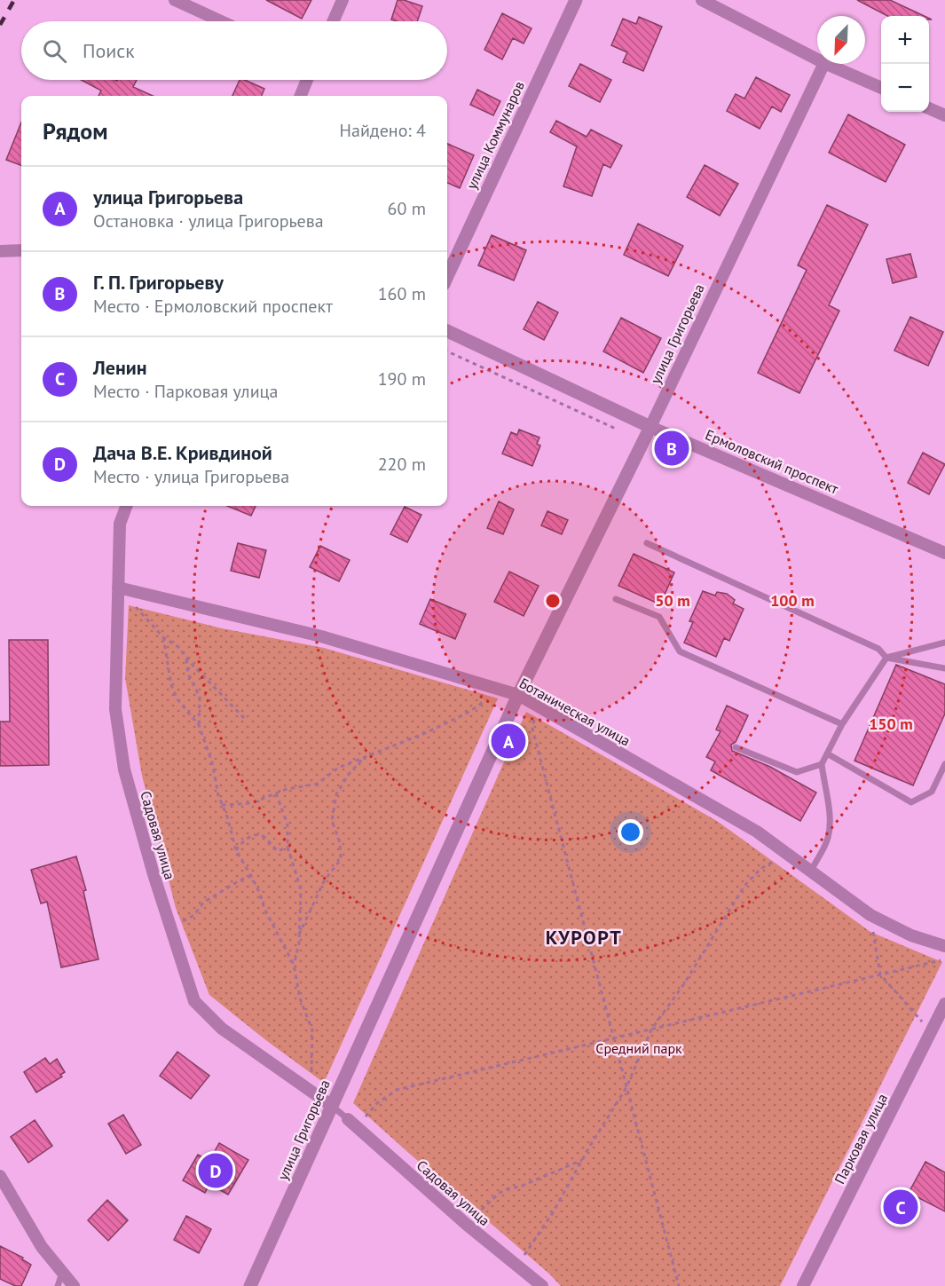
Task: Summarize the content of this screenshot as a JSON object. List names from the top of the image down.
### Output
{
  "streets": {
    "street": [
      "улица Коммунаров",
      "улица Григорьева",
      "Ермоловский проспект",
      "Ботаническая улица",
      "Садовая улица",
      "Парковая улица"
    ]
  },
  "crossings": [
    ["улица Григорьева", "Ермоловский проспект"],
    ["улица Григорьева", "Ботаническая улица"],
    ["улица Григорьева", "Садовая улица"],
    ["Ботаническая улица", "Садовая улица"]
  ],
  "districts": ["КУРОРТ"],
  "parks": ["Средний парк"],
  "north": "bottom left",
  "page": {
    "map_buttons": ["+", "−"],
    "search": "Поиск",
    "heading": ["Рядом", "Найдено: 4"],
    "list": [
      {
        "mark": "A",
        "name": "улица Григорьева",
        "note": "Остановка · улица Григорьева",
        "value": "60 m"
      },
      {
        "mark": "B",
        "name": "Г. П. Григорьеву",
        "note": "Место · Ермоловский проспект",
        "value": "160 m"
      },
      {
        "mark": "C",
        "name": "Ленин",
        "note": "Место · Парковая улица",
        "value": "190 m"
      },
      {
        "mark": "D",
        "name": "Дача В.Е. Кривдиной",
        "note": "Место · улица Григорьева",
        "value": "220 m"
      }
    ],
    "pins": [
      "B",
      "A",
      "D",
      "C"
    ]
  },
  "rings": ["50 m", "100 m", "150 m"]
}
